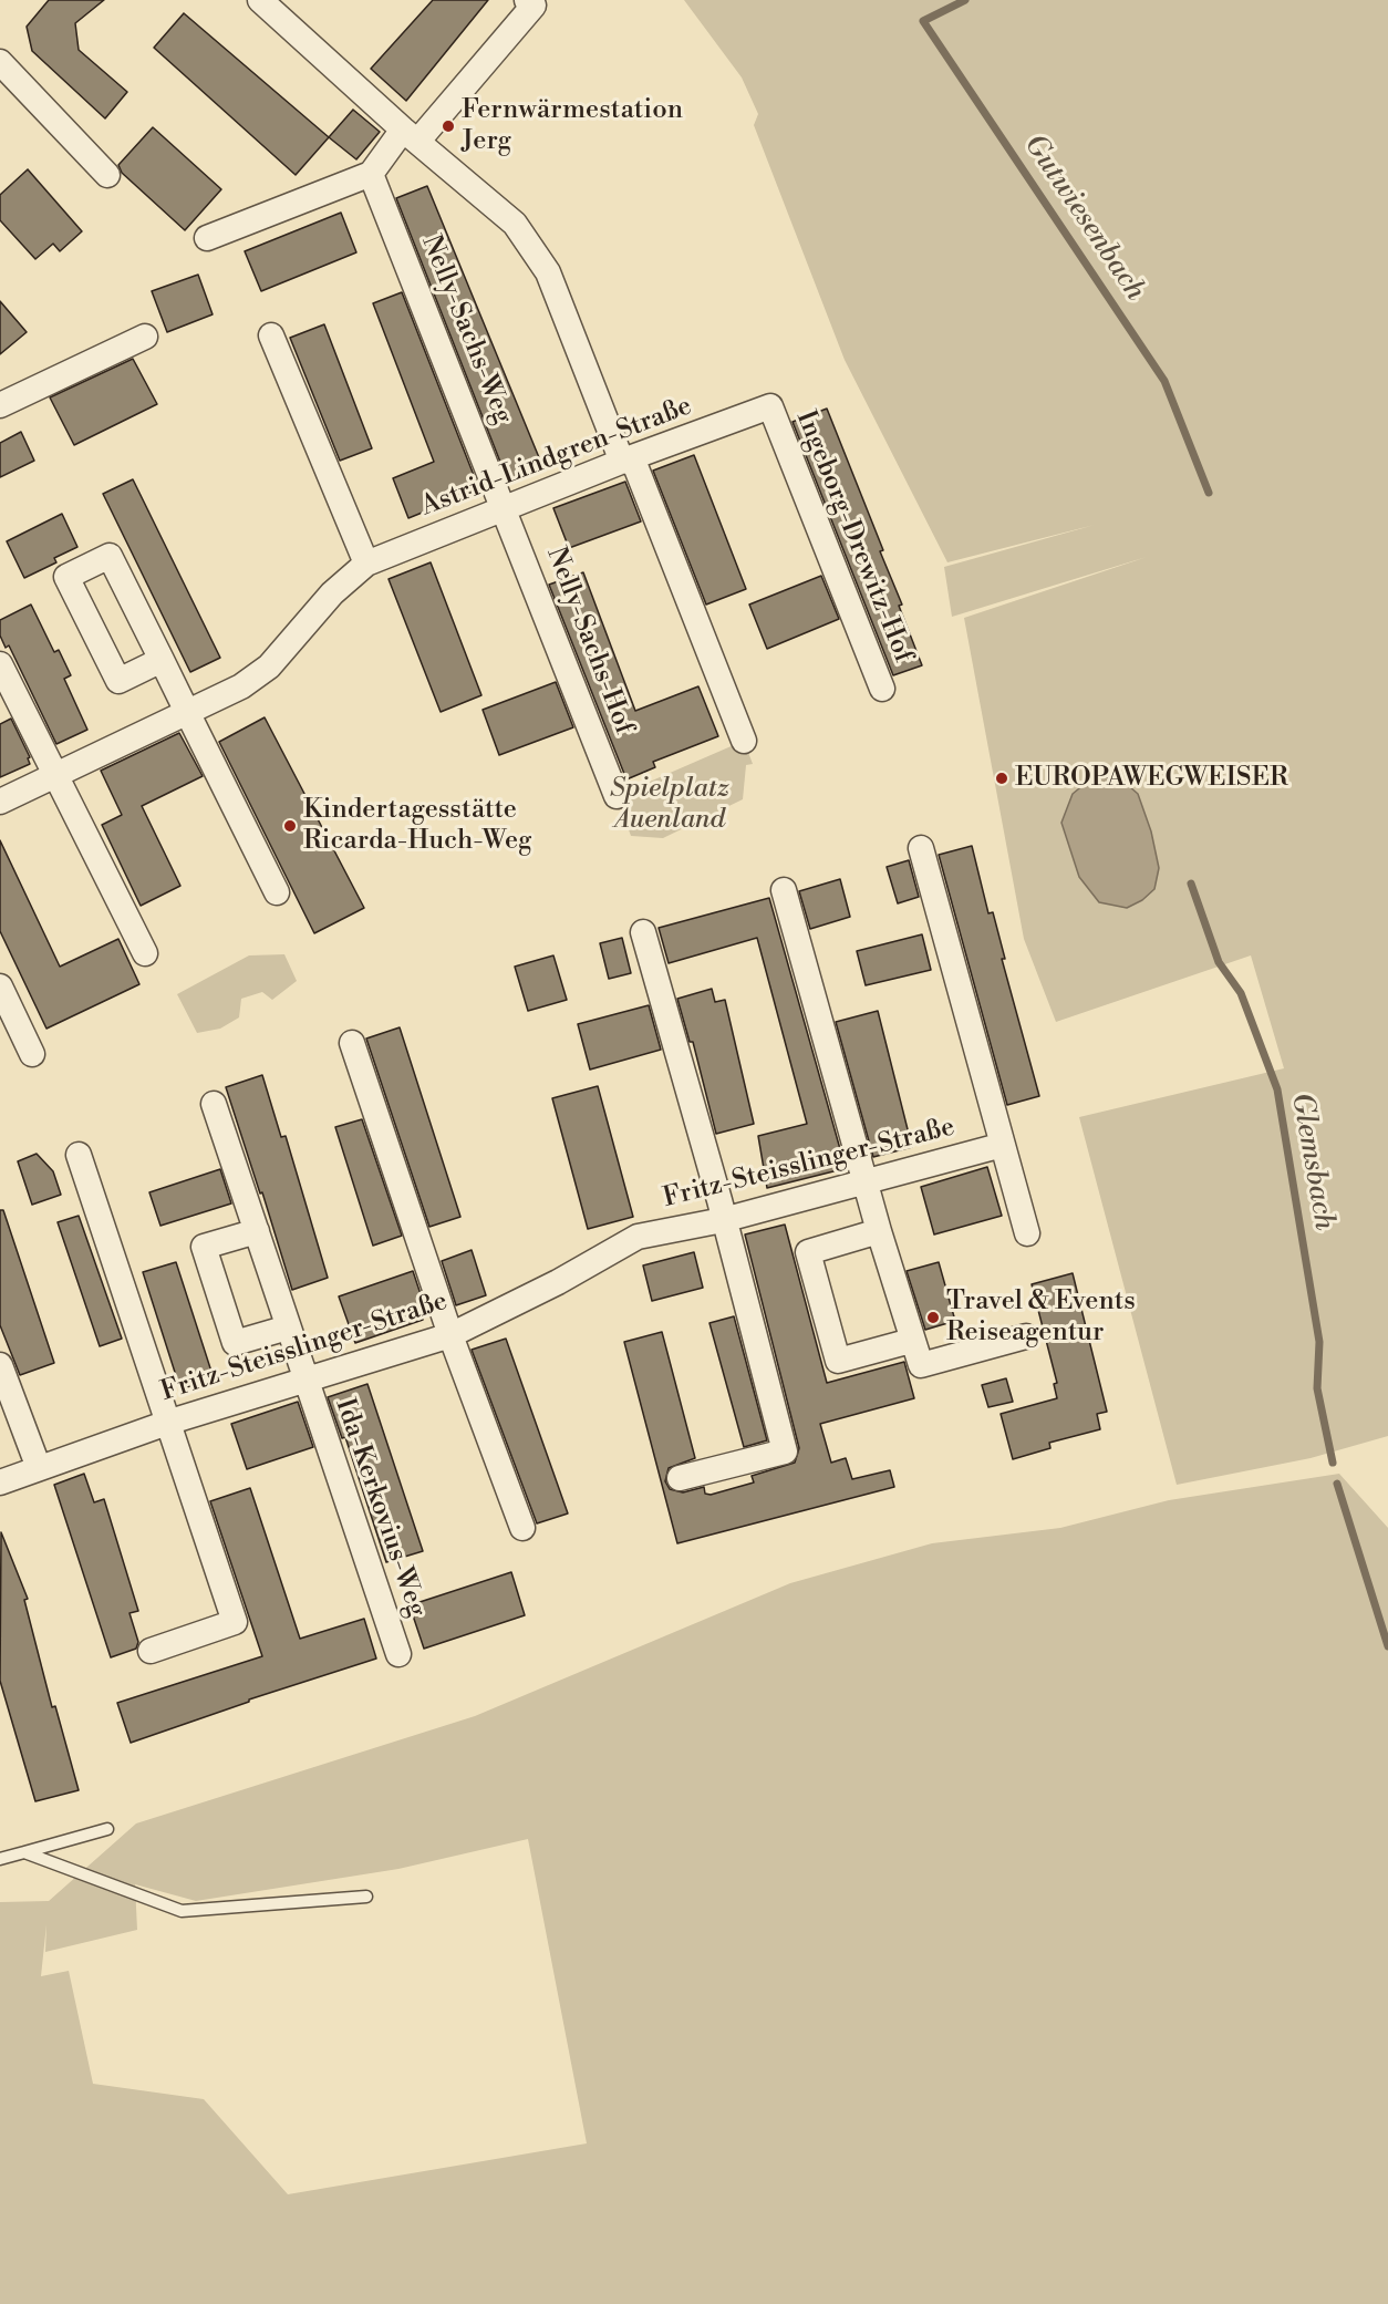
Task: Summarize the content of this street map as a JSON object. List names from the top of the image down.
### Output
{
  "streets": {
    "street": [
      "Nelly-Sachs-Weg",
      "Astrid-Lindgren-Straße",
      "Ingeborg-Drewitz-Hof",
      "Nelly-Sachs-Hof",
      "Fritz-Steisslinger-Straße",
      "Ida-Kerkovius-Weg"
    ]
  },
  "crossings": [
    ["Nelly-Sachs-Weg", "Astrid-Lindgren-Straße"],
    ["Nelly-Sachs-Weg", "Nelly-Sachs-Hof"],
    ["Astrid-Lindgren-Straße", "Ingeborg-Drewitz-Hof"],
    ["Astrid-Lindgren-Straße", "Nelly-Sachs-Hof"],
    ["Fritz-Steisslinger-Straße", "Ida-Kerkovius-Weg"]
  ],
  "water": ["Gutwiesenbach", "Glemsbach"],
  "parks": ["Spielplatz Auenland"],
  "places": [
    "Fernwärmestation Jerg",
    "EUROPAWEGWEISER",
    "Kindertagesstätte Ricarda-Huch-Weg",
    "Travel & Events Reiseagentur"
  ]
}
